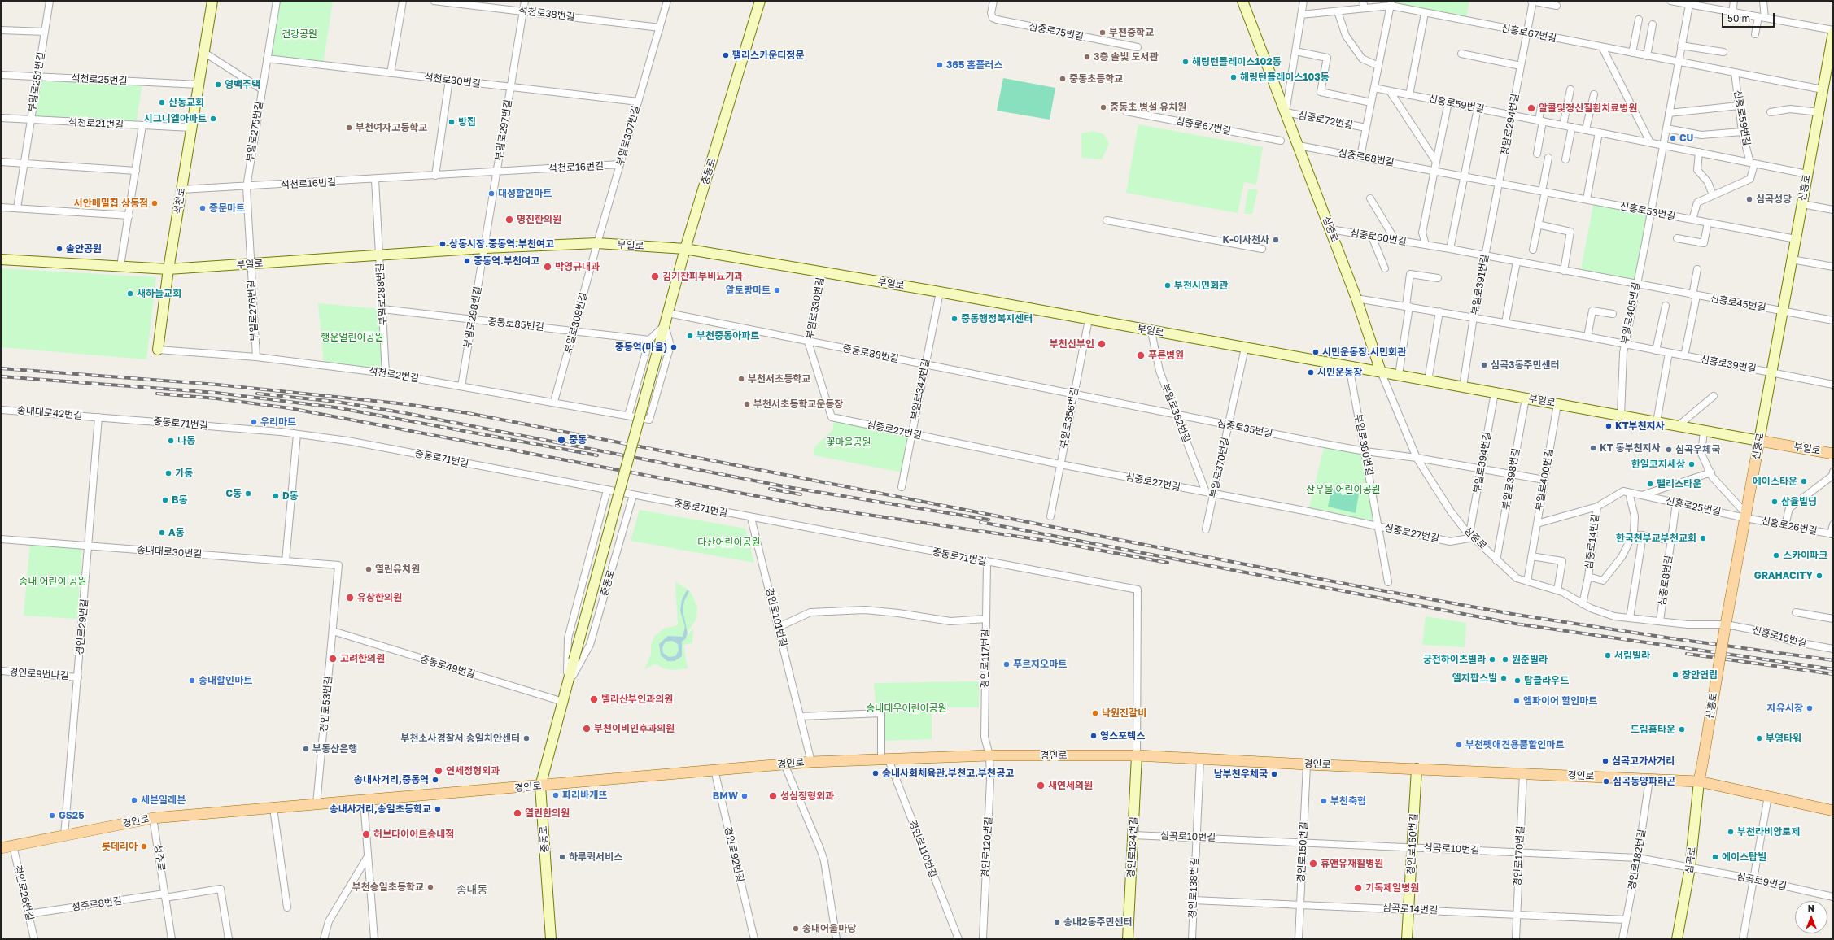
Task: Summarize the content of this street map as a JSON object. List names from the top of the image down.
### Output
{
  "streets": {
    "main road": ["신흥로", "부일로", "경인로"],
    "street": [
      "석천로38번길",
      "심중로75번길",
      "신흥로67번길",
      "석천로25번길",
      "석천로30번길",
      "부일로251번길",
      "신흥로59번길",
      "심중로72번길",
      "석천로21번길",
      "장말로294번길",
      "심중로67번길",
      "부일로297번길",
      "부일로275번길",
      "부일로307번길",
      "심중로68번길",
      "석천로16번길",
      "중동로",
      "석천로",
      "신흥로53번길",
      "심중로",
      "심중로60번길",
      "부일로391번길",
      "부일로288번길",
      "신흥로45번길",
      "부일로330번길",
      "부일로276번길",
      "부일로405번길",
      "부일로298번길",
      "부일로308번길",
      "중동로85번길",
      "중동로88번길",
      "신흥로39번길",
      "석천로2번길",
      "부일로342번길",
      "송내대로42번길",
      "부일로362번길",
      "부일로356번길",
      "중동로71번길",
      "심중로35번길",
      "심중로27번길",
      "부일로380번길",
      "부일로394번길",
      "부일로370번길",
      "부일로398번길",
      "부일로400번길",
      "신흥로25번길",
      "신흥로26번길",
      "심중로14번길",
      "송내대로30번길",
      "심중로8번길",
      "경인로101번길",
      "경인로29번길",
      "신흥로16번길",
      "경인로117번길",
      "중동로49번길",
      "경인로9번나길",
      "경인로53번길",
      "심곡로10번길",
      "경인로160번길",
      "경인로120번길",
      "경인로134번길",
      "경인로110번길",
      "경인로150번길",
      "경인로92번길",
      "경인로170번길",
      "성주로",
      "경인로182번길",
      "심곡로",
      "심곡로9번길",
      "경인로138번길",
      "경인로26번길",
      "성주로8번길",
      "심곡로14번길"
    ]
  },
  "crossings": [
    ["석천로38번길", "부일로297번길"],
    ["석천로38번길", "부일로307번길"],
    ["신흥로67번길", "신흥로59번길"],
    ["신흥로67번길", "장말로294번길"],
    ["신흥로67번길", "신흥로"],
    ["신흥로67번길", "부일로405번길"],
    ["석천로25번길", "부일로251번길"],
    ["석천로25번길", "석천로"],
    ["석천로30번길", "부일로297번길"],
    ["석천로30번길", "부일로275번길"],
    ["석천로30번길", "부일로307번길"],
    ["부일로251번길", "석천로21번길"],
    ["신흥로59번길", "장말로294번길"],
    ["신흥로59번길", "신흥로"],
    ["신흥로59번길", "부일로405번길"],
    ["심중로72번길", "심중로"],
    ["석천로21번길", "석천로"],
    ["장말로294번길", "심중로68번길"],
    ["장말로294번길", "신흥로53번길"],
    ["장말로294번길", "부일로391번길"],
    ["부일로297번길", "석천로16번길"],
    ["부일로297번길", "부일로"],
    ["부일로297번길", "부일로298번길"],
    ["부일로275번길", "석천로16번길"],
    ["부일로275번길", "부일로"],
    ["부일로275번길", "부일로276번길"],
    ["부일로307번길", "석천로16번길"],
    ["부일로307번길", "부일로"],
    ["부일로307번길", "부일로308번길"],
    ["심중로68번길", "신흥로53번길"],
    ["심중로68번길", "심중로"],
    ["심중로68번길", "부일로391번길"],
    ["석천로16번길", "석천로"],
    ["중동로", "부일로"],
    ["중동로", "중동로88번길"],
    ["중동로", "석천로2번길"],
    ["중동로", "중동로71번길"],
    ["중동로", "중동로49번길"],
    ["중동로", "경인로"],
    ["신흥로", "신흥로53번길"],
    ["신흥로", "심중로"],
    ["신흥로", "부일로"],
    ["신흥로", "신흥로45번길"],
    ["신흥로", "신흥로39번길"],
    ["신흥로", "신흥로25번길"],
    ["신흥로", "신흥로26번길"],
    ["신흥로", "신흥로16번길"],
    ["신흥로", "경인로"],
    ["신흥로", "심곡로"],
    ["석천로", "부일로"],
    ["석천로", "석천로2번길"],
    ["신흥로53번길", "부일로391번길"],
    ["신흥로53번길", "부일로405번길"],
    ["심중로", "심중로60번길"],
    ["심중로", "부일로"],
    ["심중로", "신흥로39번길"],
    ["심중로", "심중로35번길"],
    ["심중로", "심중로27번길"],
    ["심중로", "부일로394번길"],
    ["심중로", "부일로398번길"],
    ["심중로", "부일로400번길"],
    ["심중로", "심중로14번길"],
    ["심중로", "심중로8번길"],
    ["심중로", "신흥로16번길"],
    ["심중로60번길", "부일로391번길"],
    ["심중로60번길", "신흥로45번길"],
    ["부일로", "부일로391번길"],
    ["부일로", "부일로288번길"],
    ["부일로", "부일로330번길"],
    ["부일로", "부일로276번길"],
    ["부일로", "부일로405번길"],
    ["부일로", "부일로298번길"],
    ["부일로", "부일로308번길"],
    ["부일로", "부일로342번길"],
    ["부일로", "부일로362번길"],
    ["부일로", "부일로356번길"],
    ["부일로", "부일로380번길"],
    ["부일로", "부일로394번길"],
    ["부일로", "부일로370번길"],
    ["부일로", "부일로398번길"],
    ["부일로", "부일로400번길"],
    ["부일로391번길", "신흥로45번길"],
    ["부일로391번길", "신흥로39번길"],
    ["부일로288번길", "중동로85번길"],
    ["부일로288번길", "석천로2번길"],
    ["신흥로45번길", "부일로405번길"],
    ["부일로330번길", "중동로88번길"],
    ["부일로330번길", "심중로27번길"],
    ["부일로276번길", "석천로2번길"],
    ["부일로405번길", "신흥로39번길"],
    ["부일로298번길", "중동로85번길"],
    ["부일로298번길", "석천로2번길"],
    ["부일로308번길", "중동로85번길"],
    ["부일로308번길", "석천로2번길"],
    ["중동로88번길", "부일로342번길"],
    ["중동로88번길", "부일로356번길"],
    ["중동로88번길", "심중로35번길"],
    ["부일로342번길", "심중로27번길"],
    ["송내대로42번길", "중동로71번길"],
    ["송내대로42번길", "경인로29번길"],
    ["부일로362번길", "심중로35번길"],
    ["부일로362번길", "심중로27번길"],
    ["부일로356번길", "심중로35번길"],
    ["부일로356번길", "심중로27번길"],
    ["중동로71번길", "경인로101번길"],
    ["중동로71번길", "경인로29번길"],
    ["중동로71번길", "경인로117번길"],
    ["중동로71번길", "경인로"],
    ["중동로71번길", "경인로134번길"],
    ["심중로35번길", "부일로380번길"],
    ["심중로35번길", "부일로370번길"],
    ["심중로27번길", "부일로380번길"],
    ["심중로27번길", "부일로394번길"],
    ["심중로27번길", "부일로370번길"],
    ["부일로400번길", "신흥로25번길"],
    ["신흥로25번길", "신흥로26번길"],
    ["신흥로25번길", "심중로14번길"],
    ["신흥로25번길", "심중로8번길"],
    ["송내대로30번길", "경인로29번길"],
    ["송내대로30번길", "경인로53번길"],
    ["경인로101번길", "경인로"],
    ["경인로29번길", "경인로9번나길"],
    ["경인로29번길", "경인로"],
    ["경인로117번길", "경인로"],
    ["경인로117번길", "경인로120번길"],
    ["중동로49번길", "경인로53번길"],
    ["경인로53번길", "경인로"],
    ["경인로", "경인로160번길"],
    ["경인로", "경인로120번길"],
    ["경인로", "경인로134번길"],
    ["경인로", "경인로110번길"],
    ["경인로", "경인로150번길"],
    ["경인로", "경인로92번길"],
    ["경인로", "경인로170번길"],
    ["경인로", "성주로"],
    ["경인로", "경인로182번길"],
    ["경인로", "심곡로"],
    ["경인로", "경인로138번길"],
    ["경인로", "경인로26번길"],
    ["심곡로10번길", "경인로160번길"],
    ["심곡로10번길", "경인로134번길"],
    ["심곡로10번길", "경인로150번길"],
    ["심곡로10번길", "경인로170번길"],
    ["심곡로10번길", "경인로182번길"],
    ["심곡로10번길", "심곡로"],
    ["심곡로10번길", "심곡로9번길"],
    ["심곡로10번길", "경인로138번길"],
    ["경인로160번길", "심곡로14번길"],
    ["경인로150번길", "심곡로14번길"],
    ["경인로170번길", "심곡로14번길"],
    ["성주로", "성주로8번길"],
    ["경인로182번길", "심곡로14번길"],
    ["심곡로", "심곡로9번길"],
    ["경인로138번길", "심곡로14번길"],
    ["경인로26번길", "성주로8번길"]
  ],
  "districts": ["송내동"],
  "parks": [
    "건강공원",
    "행운얼린이공원",
    "꽃마을공원",
    "산우물 어린이공원",
    "다산어린이공원",
    "송내 어린이 공원",
    "송내대우어린이공원"
  ],
  "places": [
    "부천중학교",
    "팰리스카운티정문",
    "3층 솔빛 도서관",
    "해링턴플레이스102동",
    "365 홈플러스",
    "해링턴플레이스103동",
    "중동초등학교",
    "영백주택",
    "산동교회",
    "중동초 병설 유치원",
    "알콜및정신질환치료병원",
    "시그니엘아파트",
    "방집",
    "부천여자고등학교",
    "CU",
    "대성할인마트",
    "심곡성당",
    "서안메밀집 상동점",
    "종문마트",
    "명진한의원",
    "K-이사천사",
    "상동시장.중동역.부천여고",
    "솔안공원",
    "중동역.부천여고",
    "박영규내과",
    "김기찬피부비뇨기과",
    "부천시민회관",
    "알토랑마트",
    "새하늘교회",
    "중동행정복지센터",
    "부천중동아파트",
    "부천산부인",
    "중동역(마을)",
    "시민운동장.시민회관",
    "푸른병원",
    "심곡3동주민센터",
    "시민운동장",
    "부천서초등학교",
    "부천서초등학교운동장",
    "우리마트",
    "KT부천지사",
    "중동",
    "나동",
    "KT 동부천지사",
    "심곡우체국",
    "한일코지세상",
    "가동",
    "에이스타운",
    "팰리스타운",
    "C동",
    "D동",
    "B동",
    "삼율빌딩",
    "A동",
    "한국천부교부천교회",
    "스카이파크",
    "열린유치원",
    "GRAHACITY",
    "유상한의원",
    "서림빌라",
    "고려한의원",
    "궁전하이츠빌라",
    "원준빌라",
    "푸르지오마트",
    "장안연립",
    "엘지팝스빌",
    "송내할인마트",
    "탑클라우드",
    "벨라산부인과의원",
    "엠파이어 할인마트",
    "자유시장",
    "낙원진갈비",
    "부천이비인후과의원",
    "드림홈타운",
    "영스포렉스",
    "부천소사경찰서 송일치안센터",
    "부영타워",
    "부천펫애견용품할인마트",
    "부동산은행",
    "심곡고가사거리",
    "연세정형외과",
    "송내사회체육관.부천고.부천공고",
    "남부천우체국",
    "송내사거리,중동역",
    "심곡동양파라곤",
    "새연세의원",
    "파리바게뜨",
    "BMW",
    "성심정형외과",
    "세븐일레븐",
    "부천축협",
    "송내사거리,송일초등학교",
    "열린한의원",
    "GS25",
    "부천라비앙로제",
    "허브다이어트송내점",
    "롯데리아",
    "하루퀵서비스",
    "에이스탑빌",
    "휴앤유재활병원",
    "부천송일초등학교",
    "기독제일병원",
    "송내2동주민센터",
    "송내어울마당"
  ],
  "scale_bar": "50 m",
  "north": "top"
}
